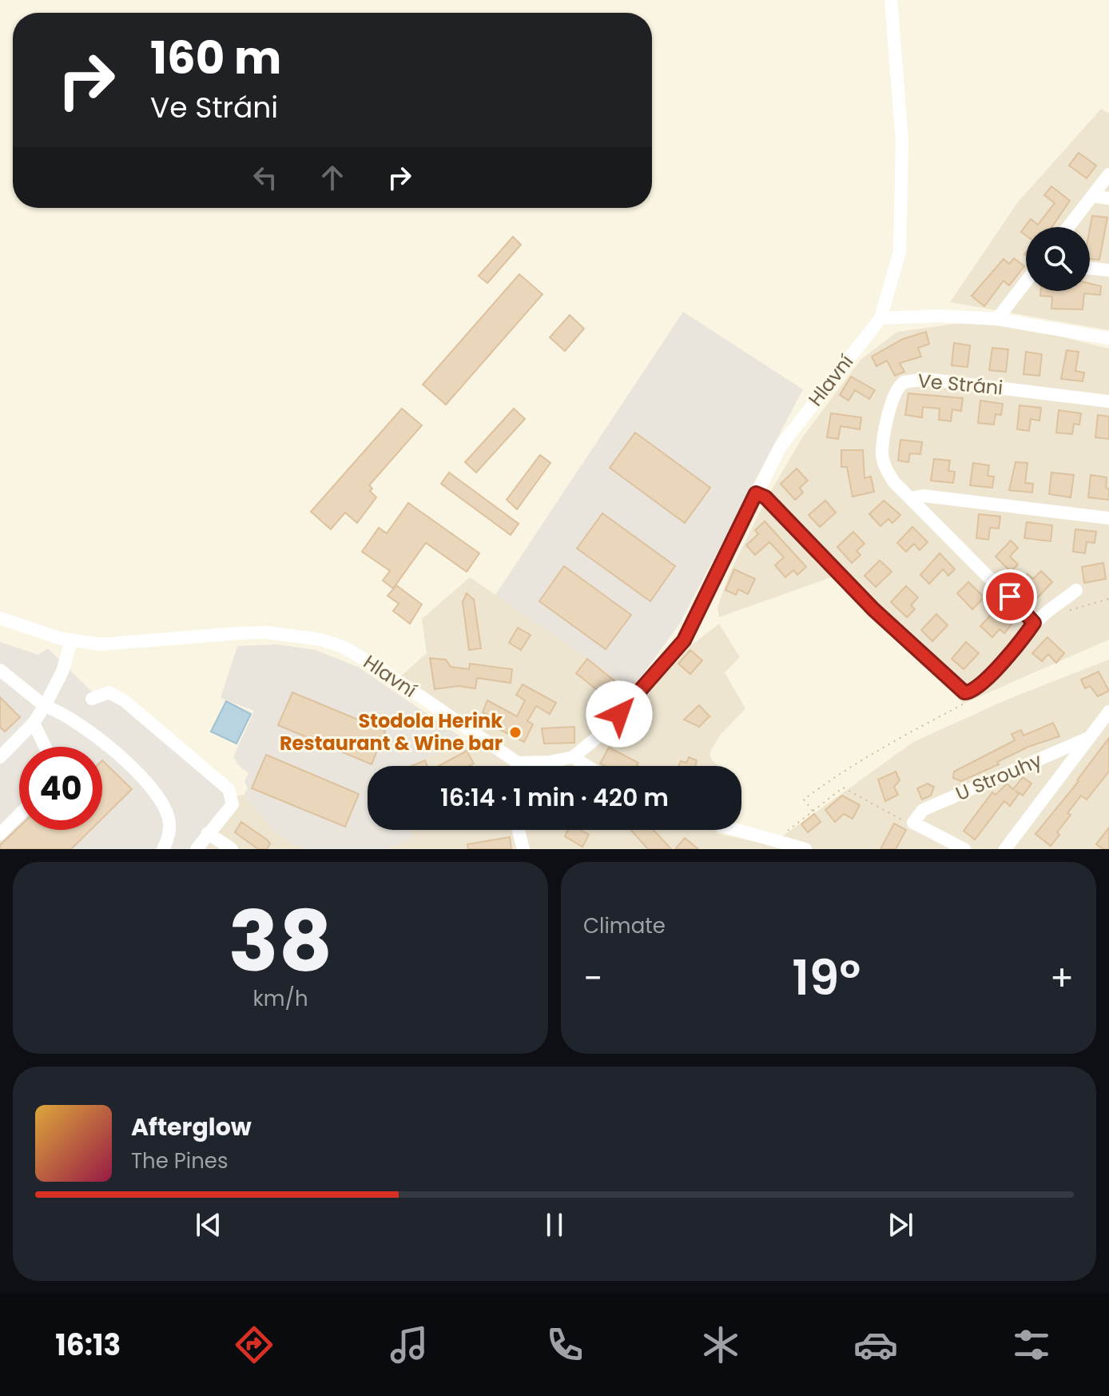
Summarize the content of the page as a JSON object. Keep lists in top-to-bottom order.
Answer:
{
  "streets": {
    "street": ["Hlavní", "Ve Stráni", "U Strouhy"]
  },
  "places": ["Stodola Herink Restaurant & Wine bar"],
  "page": {
    "turn": ["160 m", "Ve Stráni"],
    "limit": "40",
    "trip": "16:14 · 1 min · 420 m",
    "tile": [
      ["38", "km/h"],
      "Climate"
    ],
    "heat": ["−", "19°", "+"],
    "song": ["Afterglow", "The Pines"],
    "tabs": "16:13"
  }
}
